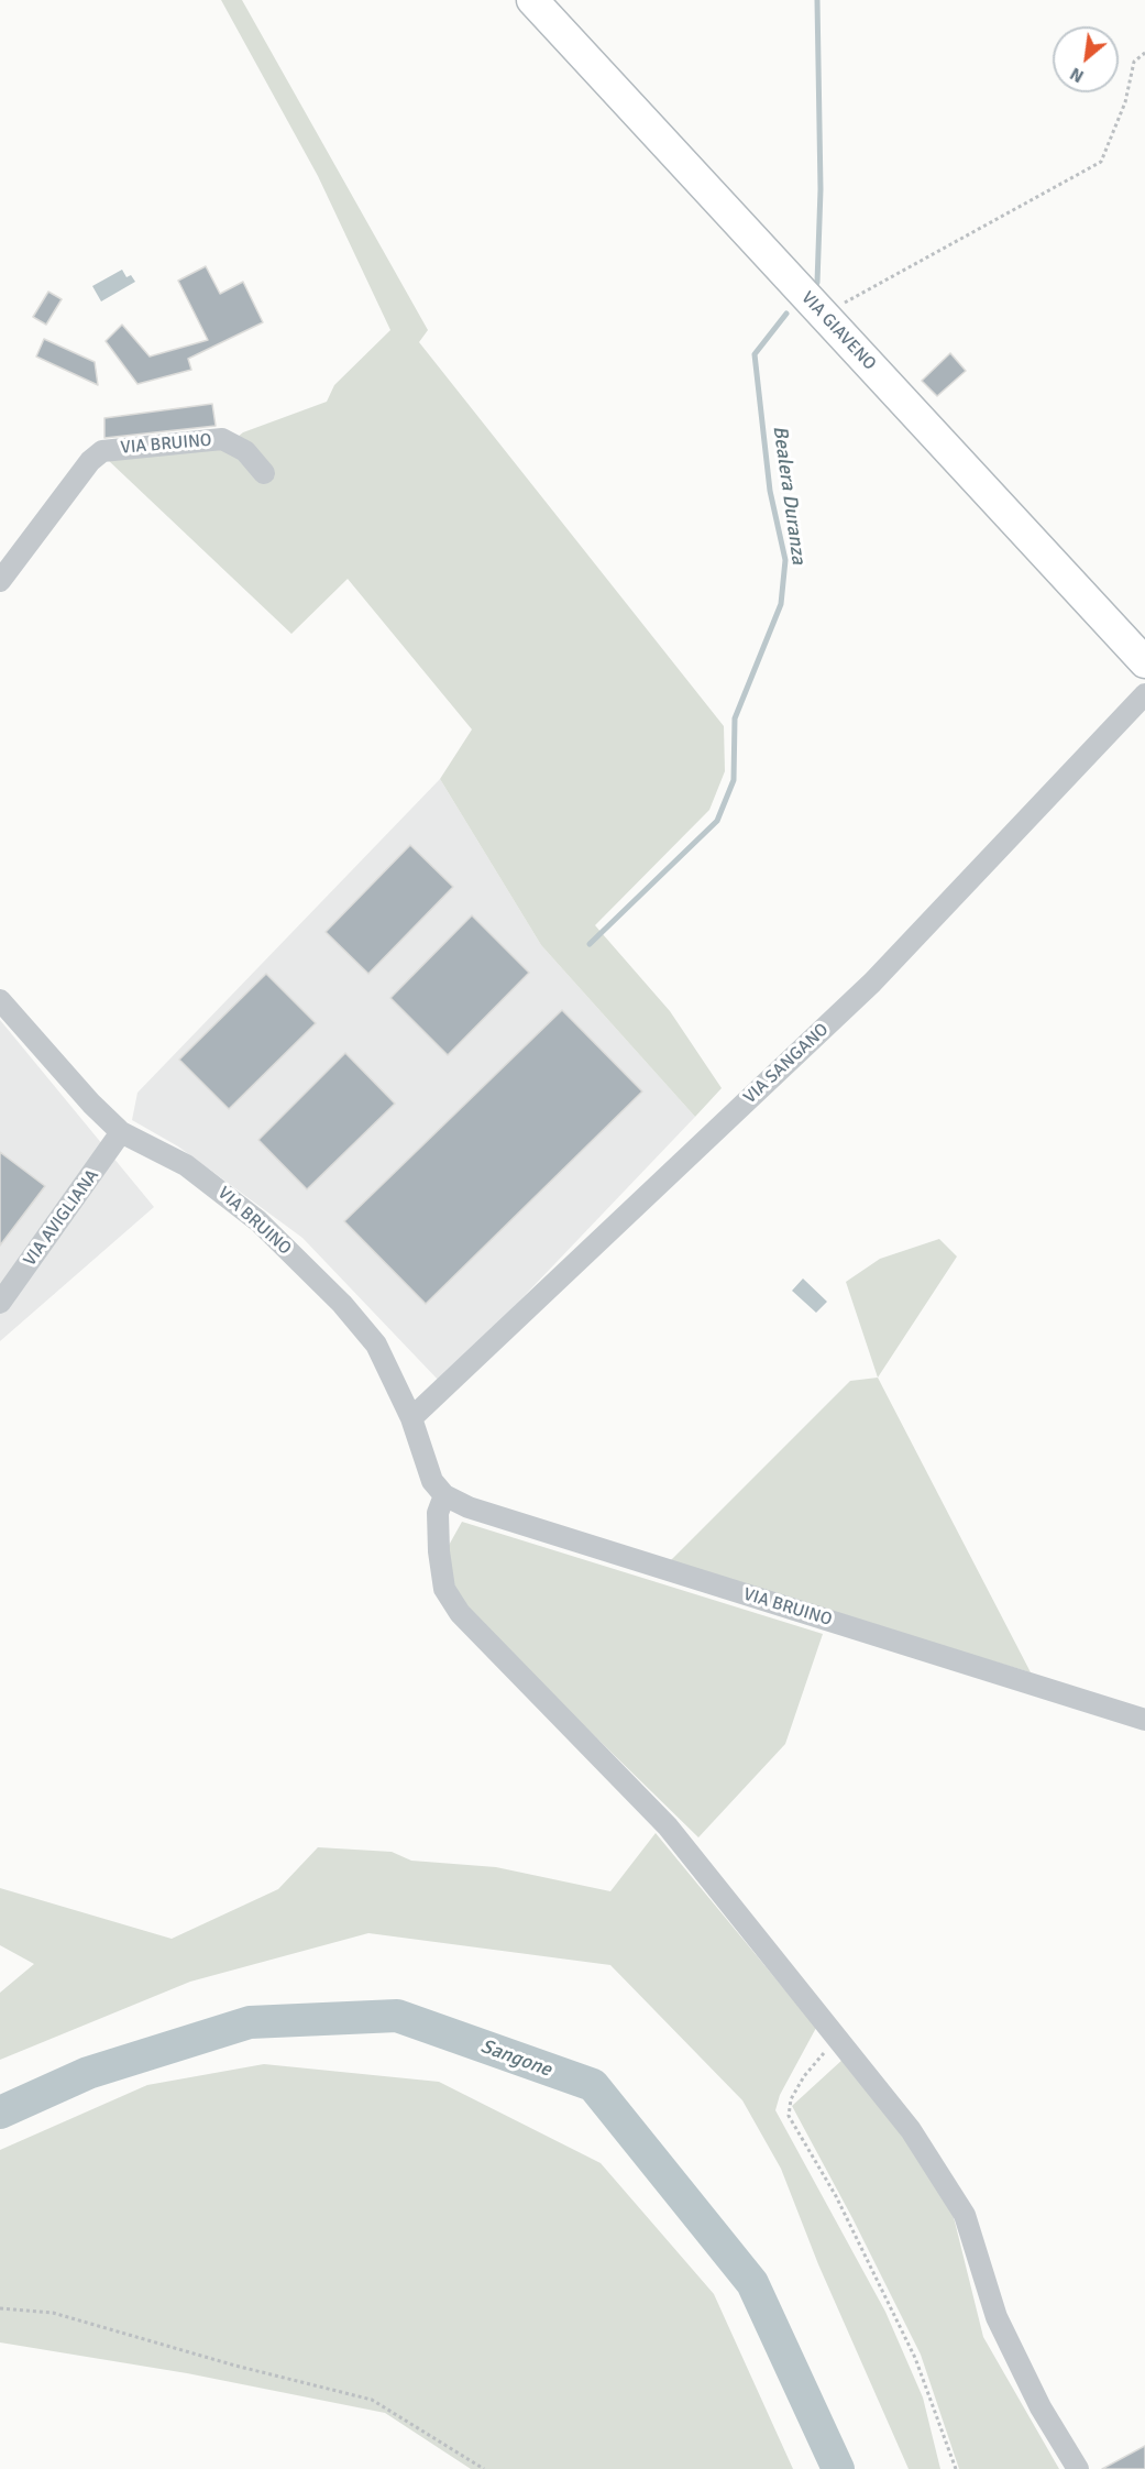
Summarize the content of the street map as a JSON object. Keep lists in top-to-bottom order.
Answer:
{
  "streets": {
    "main road": ["VIA GIAVENO"],
    "street": ["VIA BRUINO", "VIA SANGANO", "VIA AVIGLIANA"]
  },
  "crossings": [
    ["VIA BRUINO", "VIA SANGANO"],
    ["VIA BRUINO", "VIA AVIGLIANA"]
  ],
  "water": ["Bealera Duranza", "Sangone"],
  "north": "bottom left"
}
